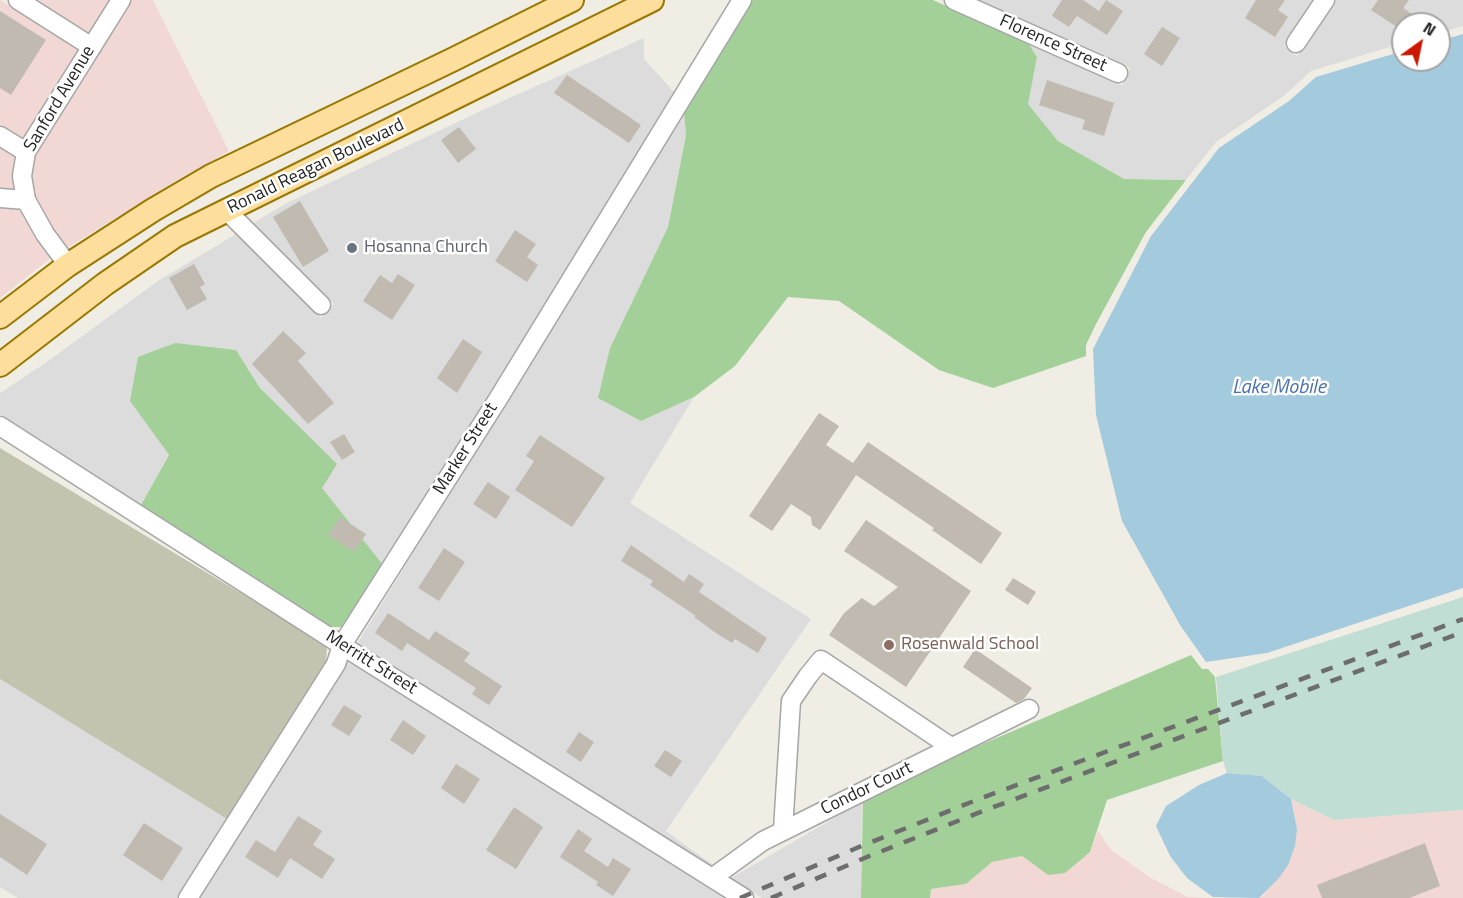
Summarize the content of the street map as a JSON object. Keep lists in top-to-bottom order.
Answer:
{
  "streets": {
    "main road": ["Ronald Reagan Boulevard"],
    "street": [
      "Florence Street",
      "Sanford Avenue",
      "Marker Street",
      "Merritt Street",
      "Condor Court"
    ]
  },
  "crossings": [
    ["Sanford Avenue", "Ronald Reagan Boulevard"],
    ["Marker Street", "Merritt Street"],
    ["Merritt Street", "Condor Court"]
  ],
  "water": ["Lake Mobile"],
  "places": ["Hosanna Church", "Rosenwald School"],
  "north": "top right"
}
